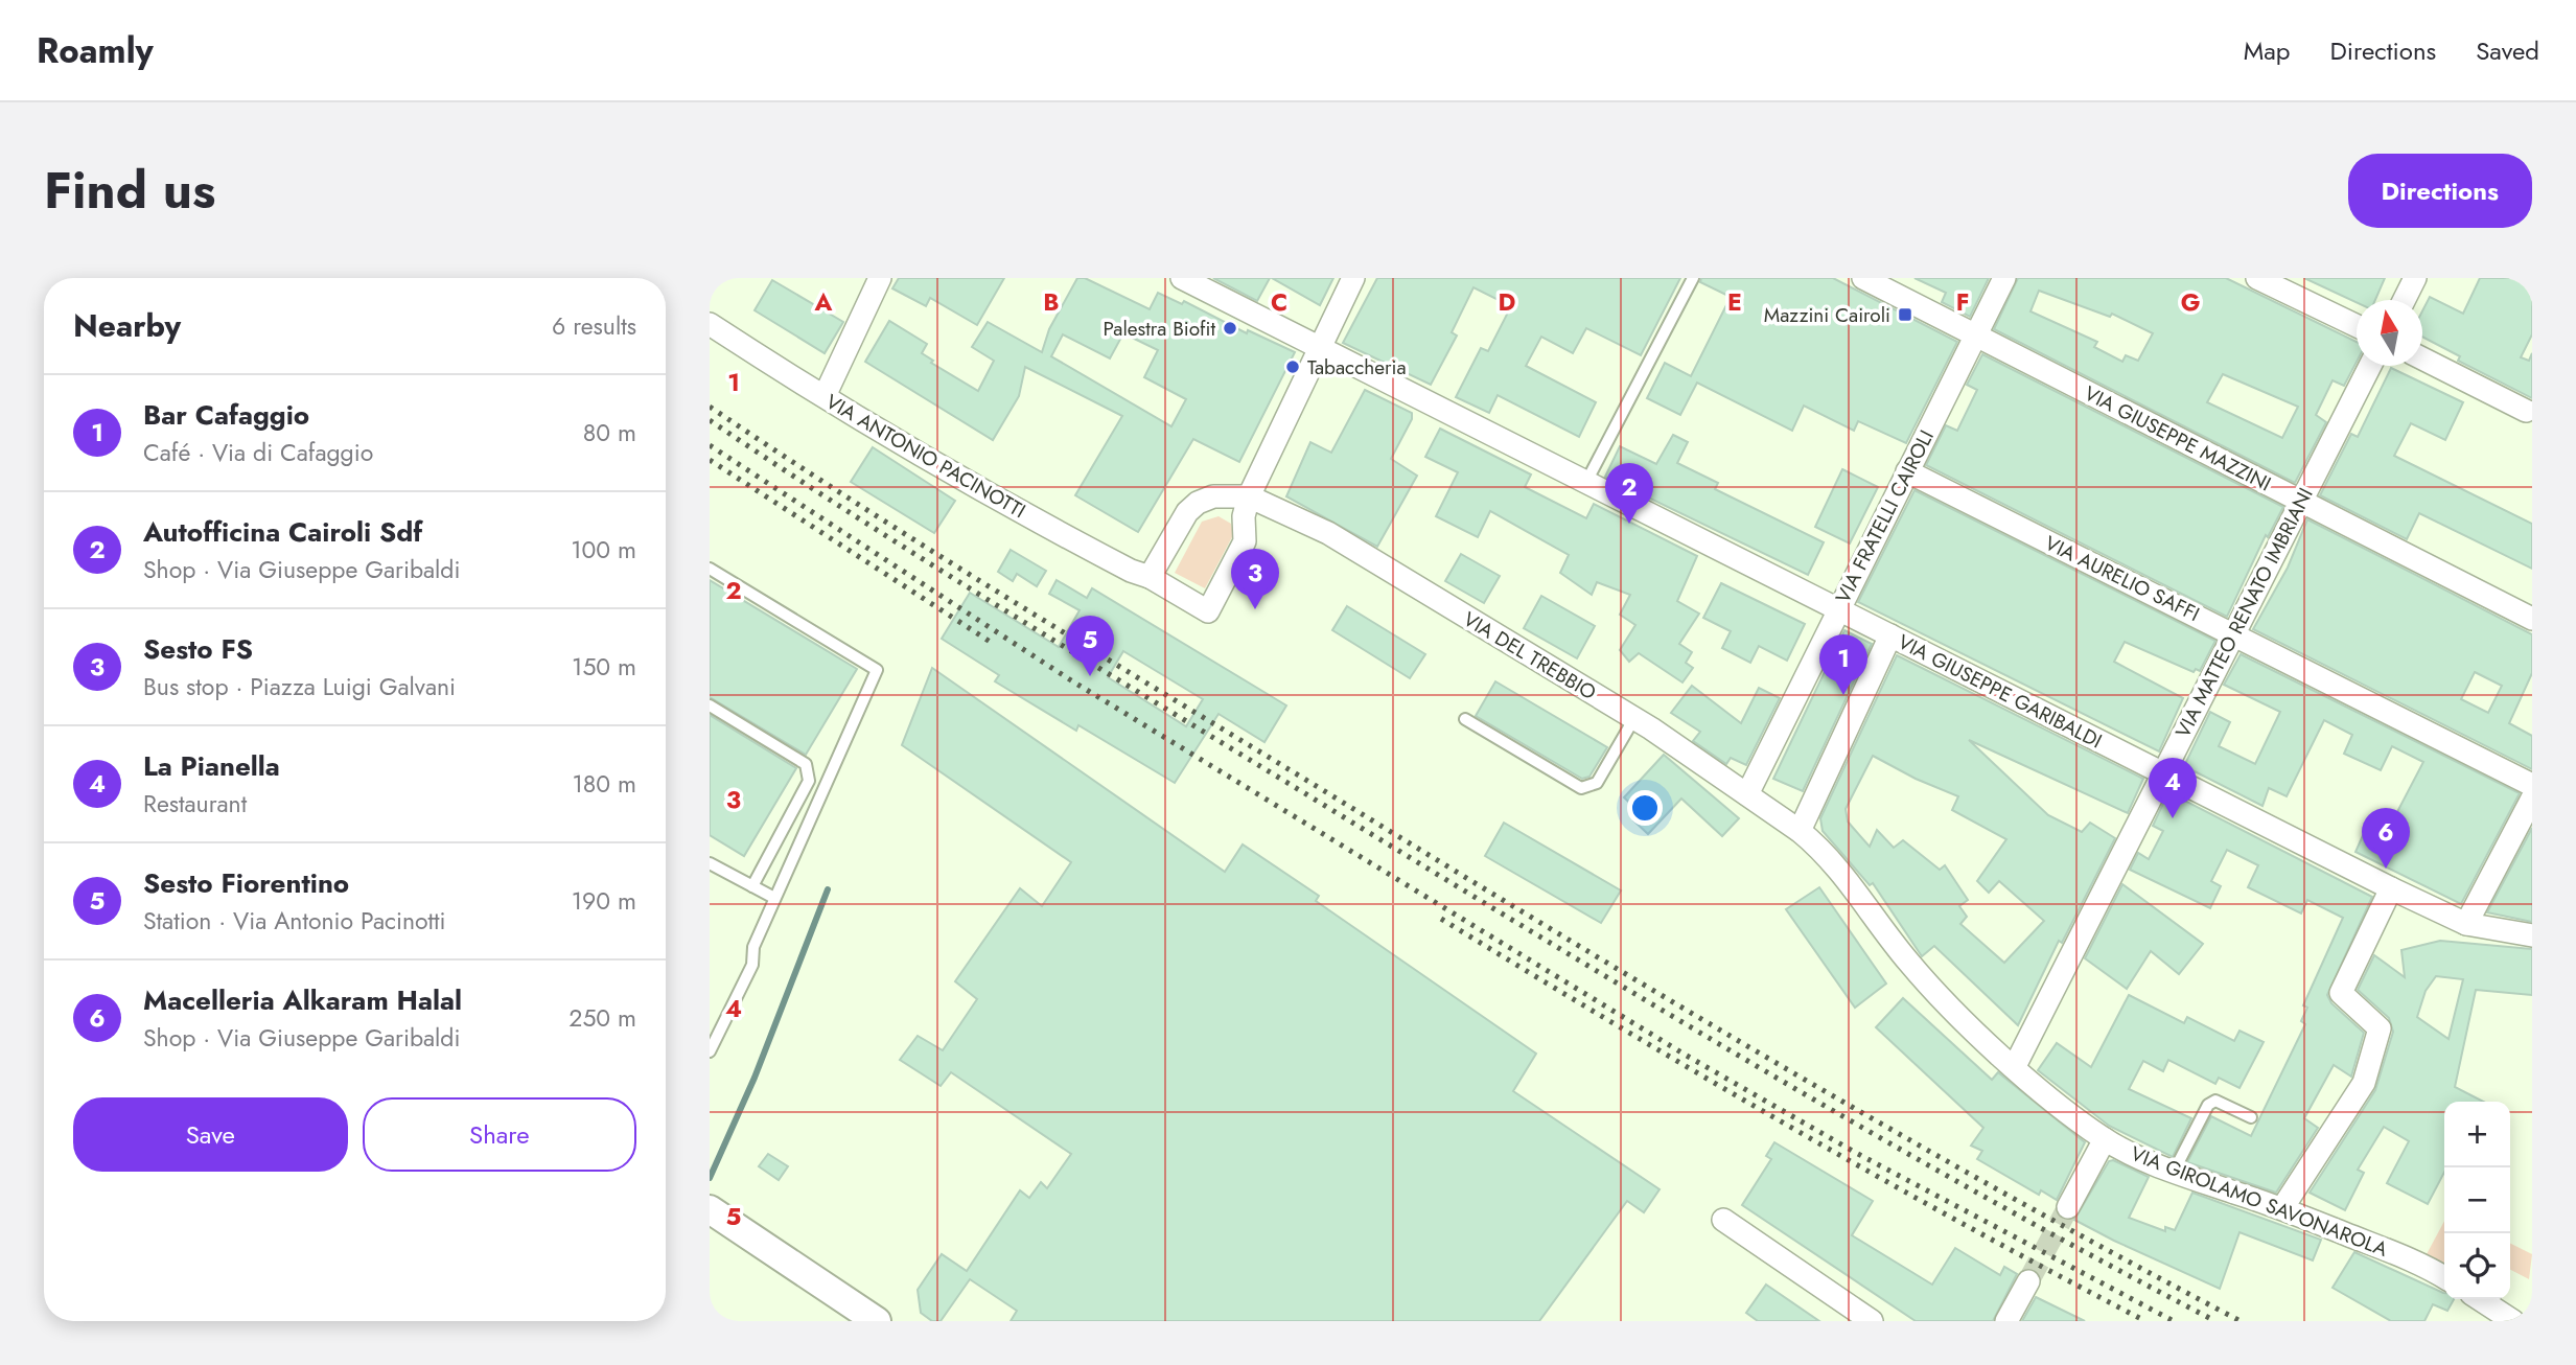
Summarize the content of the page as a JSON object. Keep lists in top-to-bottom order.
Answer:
{
  "streets": {
    "street": [
      "VIA GIUSEPPE MAZZINI",
      "VIA ANTONIO PACINOTTI",
      "VIA FRATELLI CAIROLI",
      "VIA AURELIO SAFFI",
      "VIA MATTEO RENATO IMBRIANI",
      "VIA DEL TREBBIO",
      "VIA GIUSEPPE GARIBALDI",
      "VIA GIROLAMO SAVONAROLA"
    ]
  },
  "crossings": [
    ["VIA GIUSEPPE MAZZINI", "VIA FRATELLI CAIROLI"],
    ["VIA GIUSEPPE MAZZINI", "VIA MATTEO RENATO IMBRIANI"],
    ["VIA ANTONIO PACINOTTI", "VIA DEL TREBBIO"],
    ["VIA FRATELLI CAIROLI", "VIA AURELIO SAFFI"],
    ["VIA FRATELLI CAIROLI", "VIA DEL TREBBIO"],
    ["VIA FRATELLI CAIROLI", "VIA GIUSEPPE GARIBALDI"],
    ["VIA AURELIO SAFFI", "VIA MATTEO RENATO IMBRIANI"],
    ["VIA MATTEO RENATO IMBRIANI", "VIA GIUSEPPE GARIBALDI"],
    ["VIA MATTEO RENATO IMBRIANI", "VIA GIROLAMO SAVONAROLA"],
    ["VIA DEL TREBBIO", "VIA GIROLAMO SAVONAROLA"]
  ],
  "places": {
    "transit": ["Mazzini Cairoli"],
    "other": ["Palestra Biofit", "Tabaccheria"]
  },
  "north": "top",
  "page": {
    "header": "Roamly",
    "nav": ["Map", "Directions", "Saved"],
    "title": "Find us",
    "buttons": [
      "Directions",
      ["Save", "Share"]
    ],
    "heading": ["Nearby", "6 results"],
    "list": [
      {
        "mark": "1",
        "name": "Bar Cafaggio",
        "note": "Café · Via di Cafaggio",
        "value": "80 m"
      },
      {
        "mark": "2",
        "name": "Autofficina Cairoli Sdf",
        "note": "Shop · Via Giuseppe Garibaldi",
        "value": "100 m"
      },
      {
        "mark": "3",
        "name": "Sesto FS",
        "note": "Bus stop · Piazza Luigi Galvani",
        "value": "150 m"
      },
      {
        "mark": "4",
        "name": "La Pianella",
        "note": "Restaurant",
        "value": "180 m"
      },
      {
        "mark": "5",
        "name": "Sesto Fiorentino",
        "note": "Station · Via Antonio Pacinotti",
        "value": "190 m"
      },
      {
        "mark": "6",
        "name": "Macelleria Alkaram Halal",
        "note": "Shop · Via Giuseppe Garibaldi",
        "value": "250 m"
      }
    ],
    "pins": [
      "2",
      "3",
      "5",
      "1",
      "4",
      "6"
    ],
    "map_buttons": ["+", "−"]
  },
  "grid": {
    "columns": [
      "A",
      "B",
      "C",
      "D",
      "E",
      "F",
      "G"
    ],
    "rows": [
      "1",
      "2",
      "3",
      "4",
      "5"
    ]
  }
}
